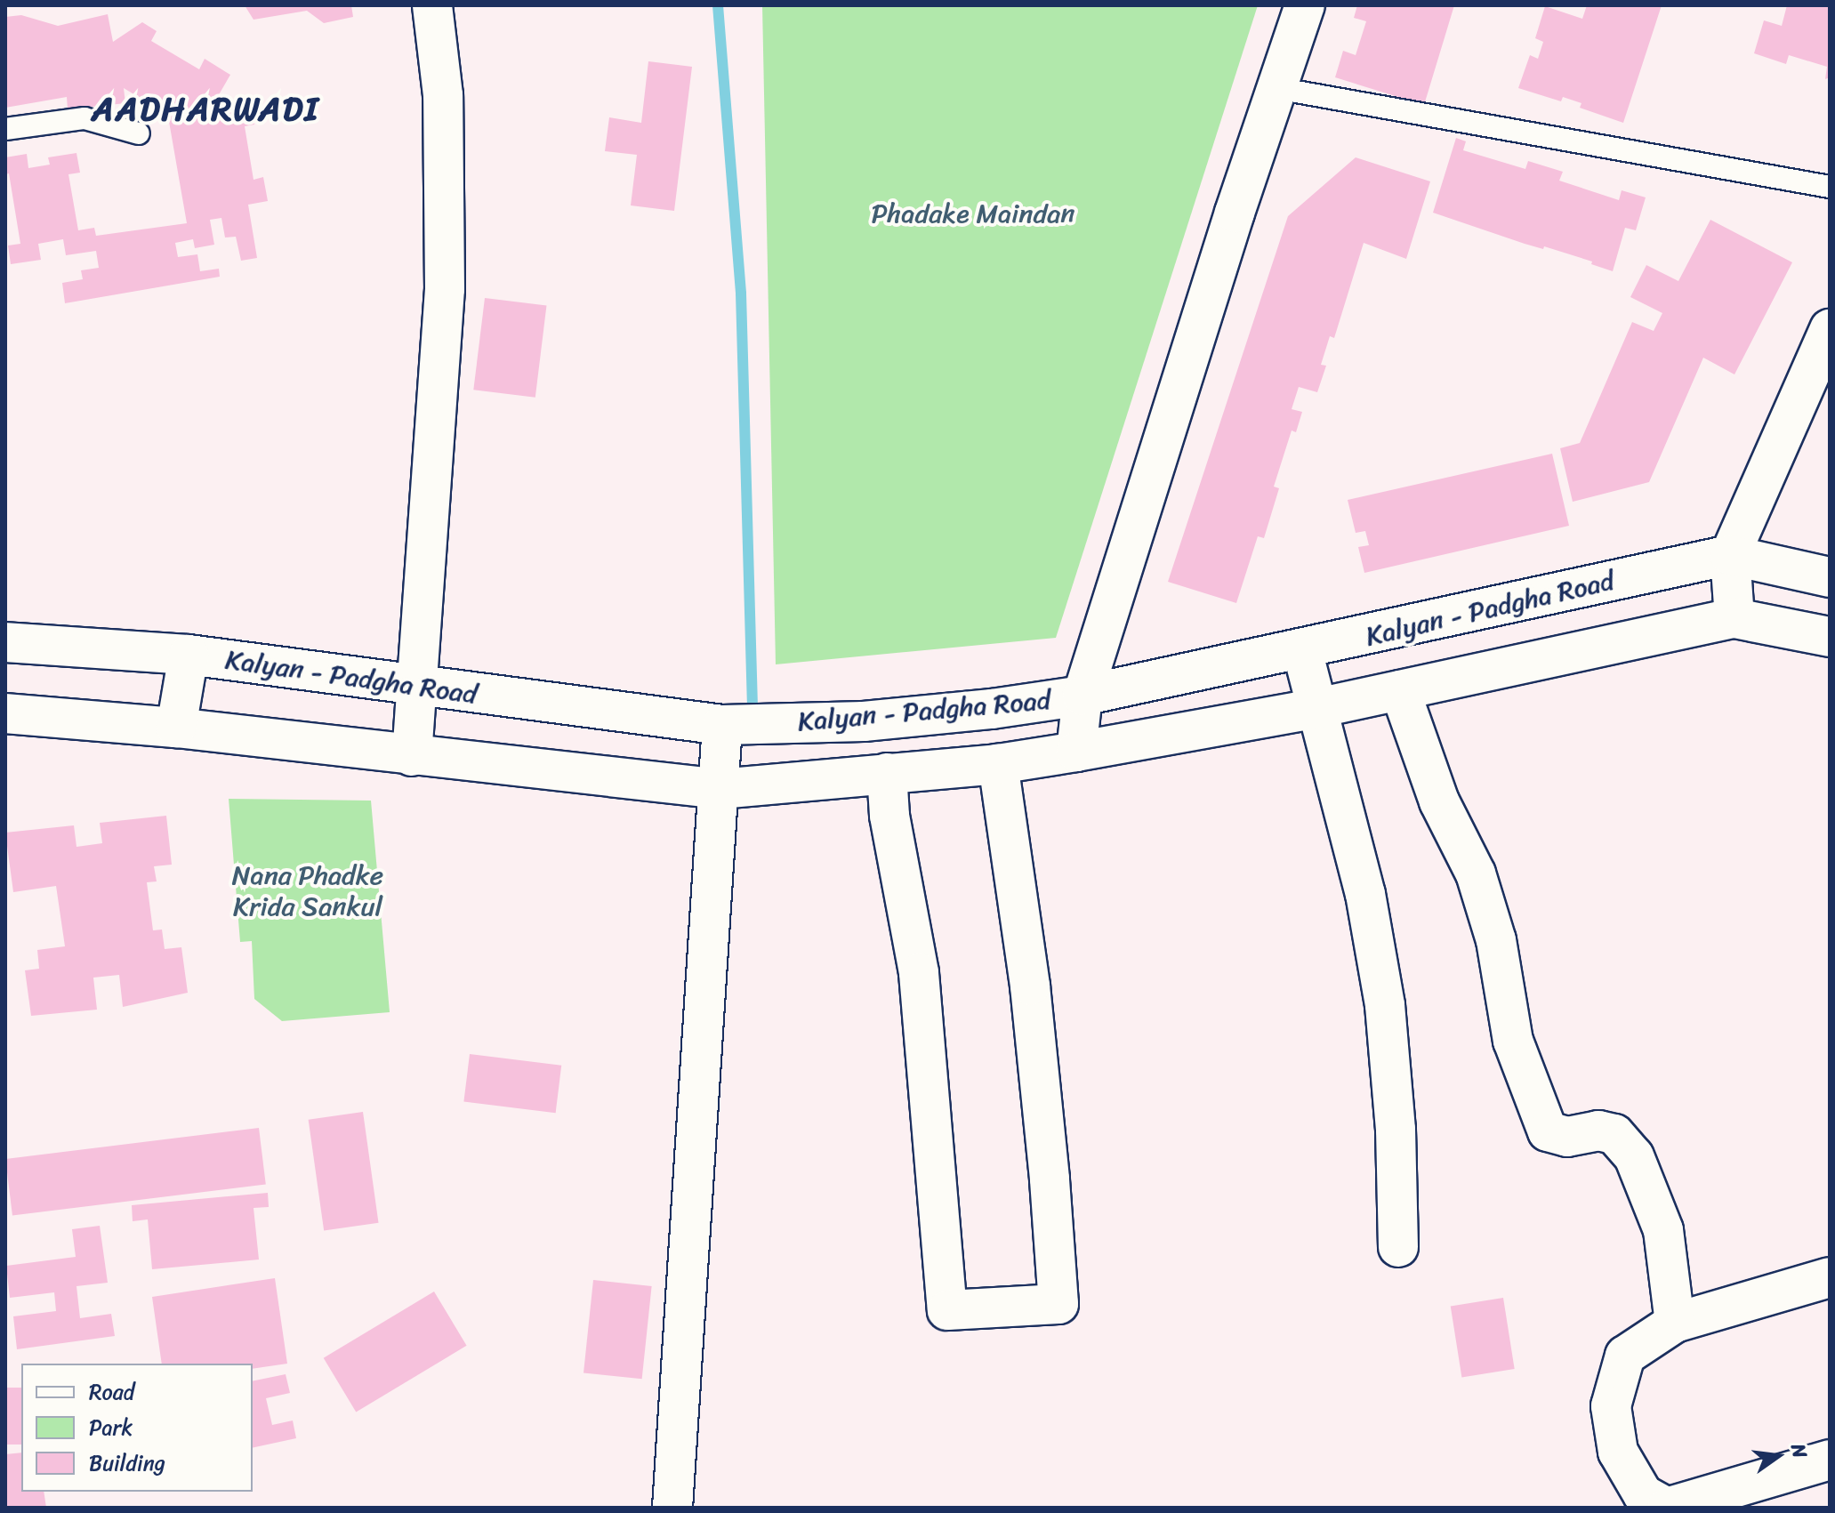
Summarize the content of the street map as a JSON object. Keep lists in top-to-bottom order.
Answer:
{
  "streets": {
    "street": ["Kalyan - Padgha Road"]
  },
  "districts": ["AADHARWADI"],
  "parks": ["Phadake Maindan", "Nana Phadke Krida Sankul"],
  "legend": ["Road", "Park", "Building"],
  "north": "right"
}
